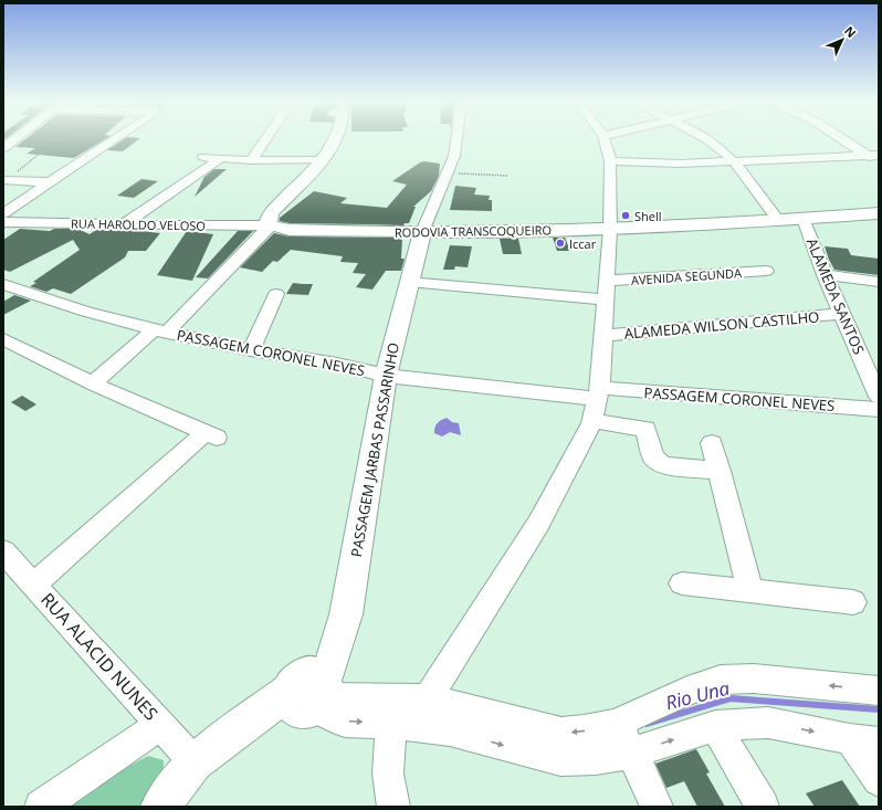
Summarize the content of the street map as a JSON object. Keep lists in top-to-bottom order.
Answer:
{
  "streets": {
    "main road": ["RODOVIA TRANSCOQUEIRO", "PASSAGEM JARBAS PASSARINHO"],
    "street": [
      "RUA HAROLDO VELOSO",
      "AVENIDA SEGUNDA",
      "ALAMEDA SANTOS",
      "ALAMEDA WILSON CASTILHO",
      "PASSAGEM CORONEL NEVES",
      "RUA ALACID NUNES"
    ]
  },
  "crossings": [
    ["RUA HAROLDO VELOSO", "RODOVIA TRANSCOQUEIRO"],
    ["RODOVIA TRANSCOQUEIRO", "ALAMEDA SANTOS"],
    ["RODOVIA TRANSCOQUEIRO", "PASSAGEM JARBAS PASSARINHO"],
    ["ALAMEDA SANTOS", "ALAMEDA WILSON CASTILHO"],
    ["PASSAGEM CORONEL NEVES", "PASSAGEM JARBAS PASSARINHO"]
  ],
  "water": ["Rio Una"],
  "places": ["Shell", "Iccar"],
  "north": "top right"
}
